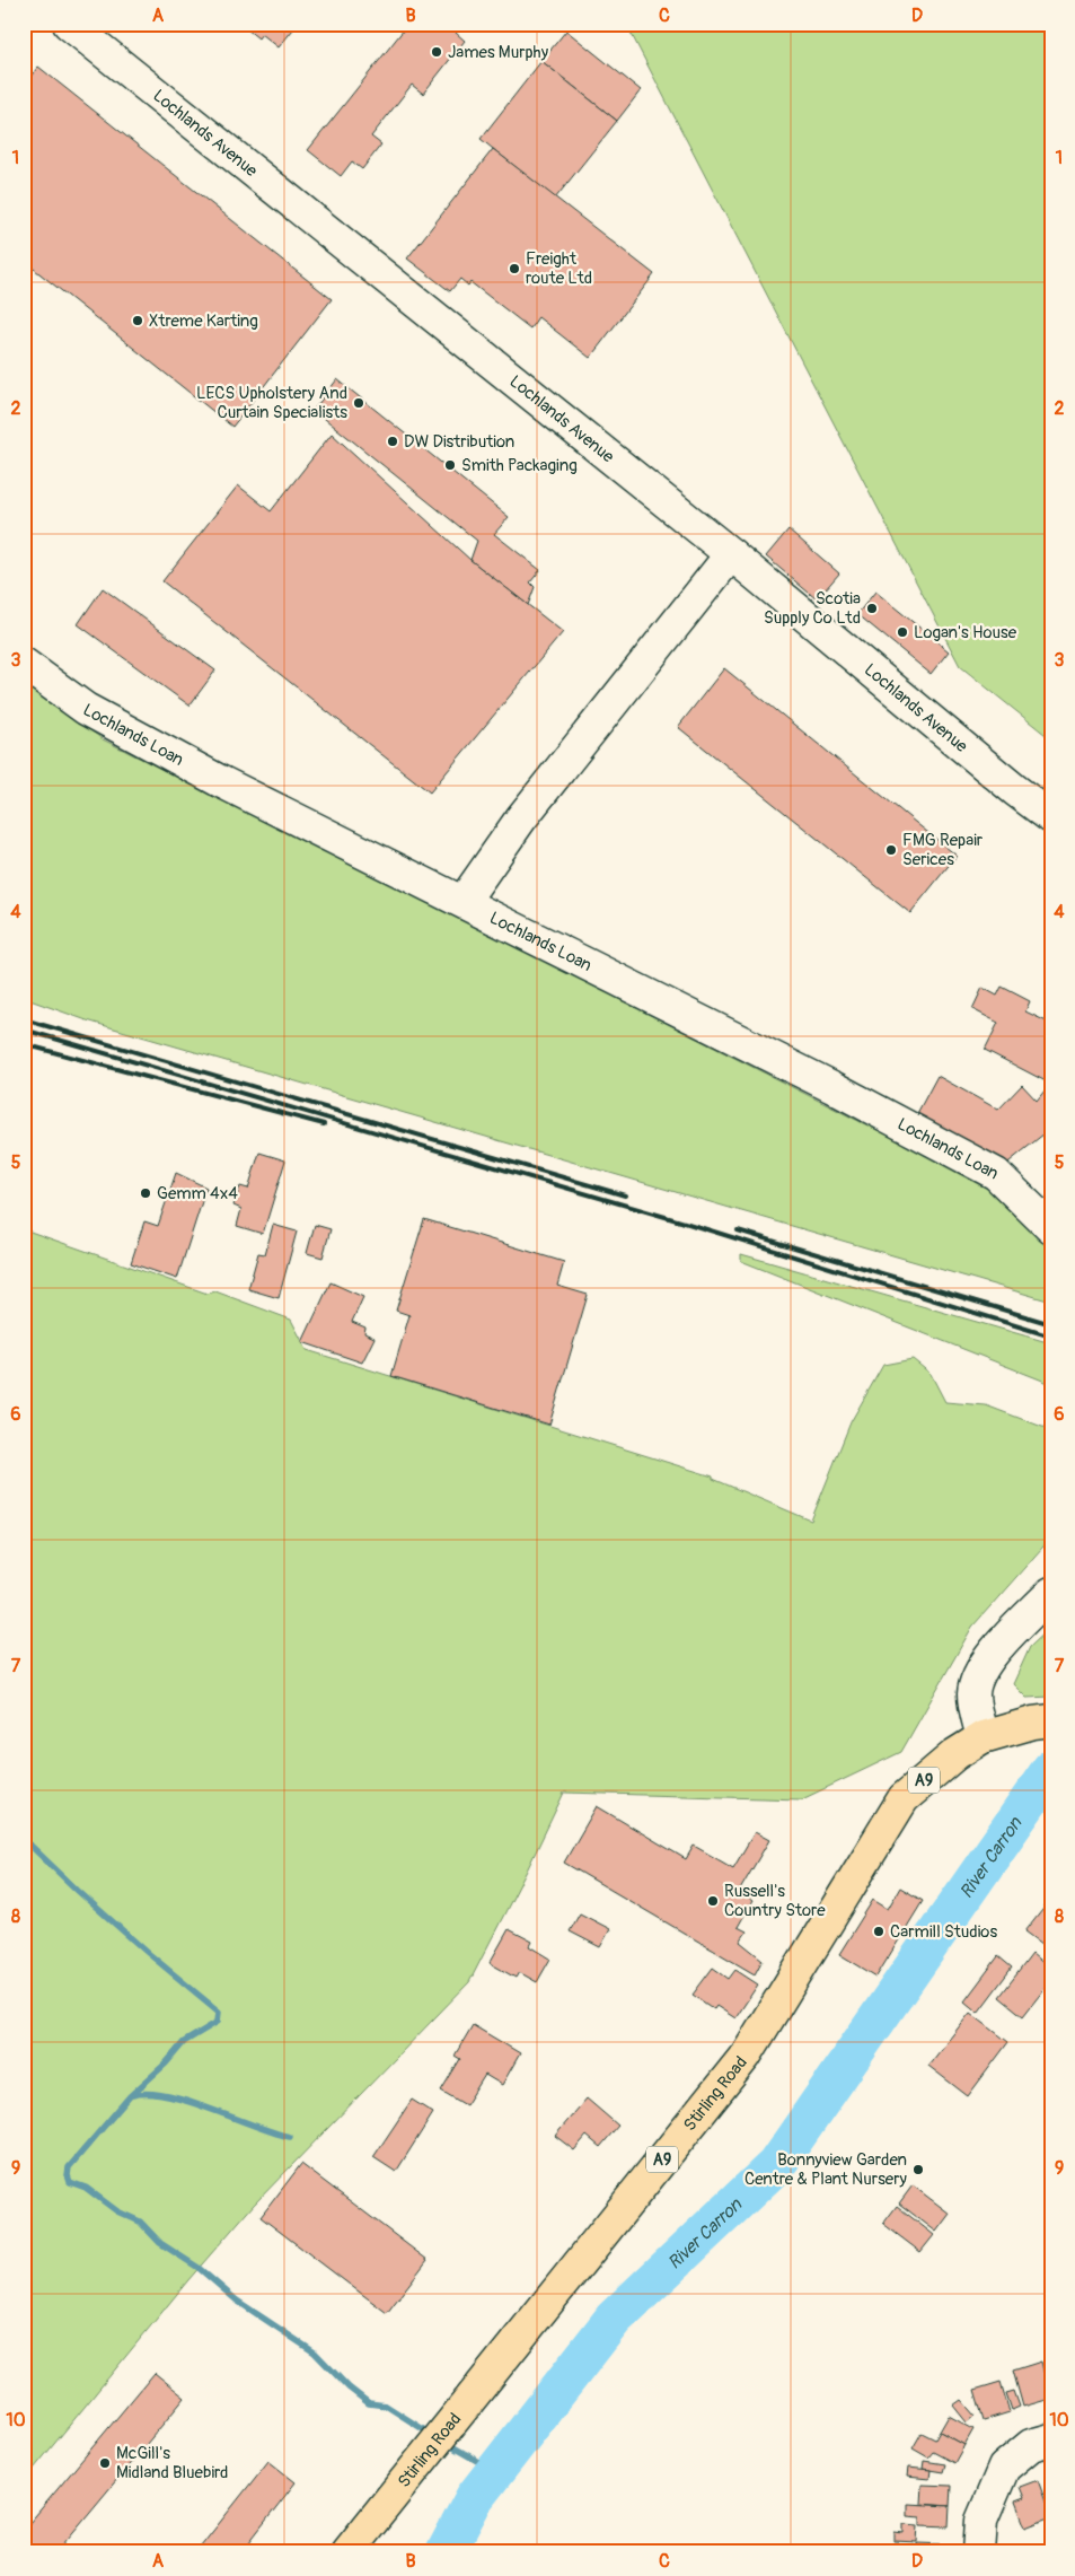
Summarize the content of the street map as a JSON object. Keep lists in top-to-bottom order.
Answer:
{
  "streets": {
    "main road": ["A9", "Stirling Road"],
    "street": ["Lochlands Avenue", "Lochlands Loan"]
  },
  "water": ["River Carron"],
  "places": [
    "James Murphy",
    "Freight route Ltd",
    "Xtreme Karting",
    "LECS Upholstery And Curtain Specialists",
    "DW Distribution",
    "Smith Packaging",
    "Scotia Supply Co Ltd",
    "Logan's House",
    "FMG Repair Serices",
    "Gemm 4x4",
    "Russell's Country Store",
    "Carmill Studios",
    "Bonnyview Garden Centre & Plant Nursery",
    "McGill's Midland Bluebird"
  ],
  "grid": {
    "columns": [
      "A",
      "B",
      "C",
      "D"
    ],
    "rows": [
      "1",
      "2",
      "3",
      "4",
      "5",
      "6",
      "7",
      "8",
      "9",
      "10"
    ]
  }
}
